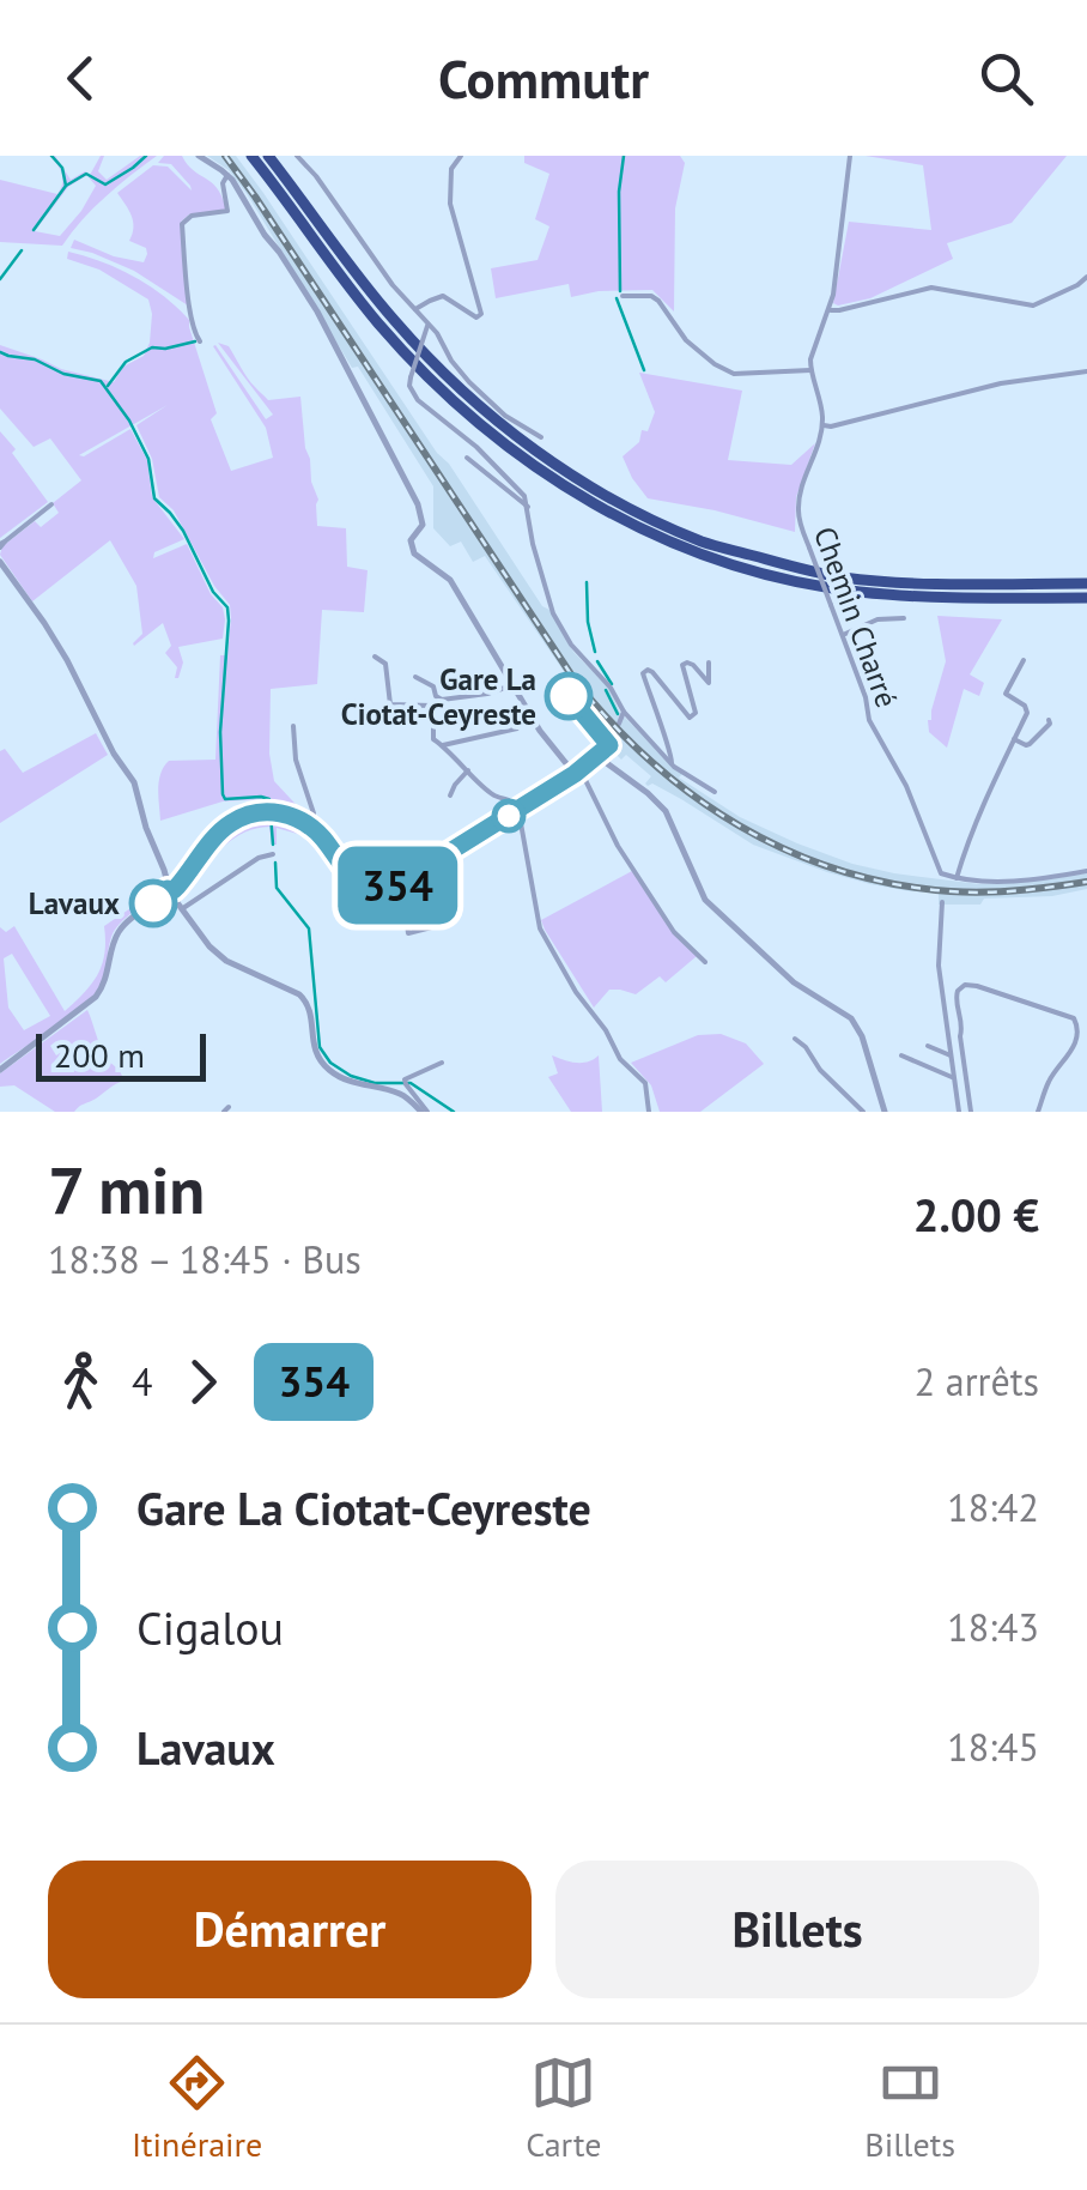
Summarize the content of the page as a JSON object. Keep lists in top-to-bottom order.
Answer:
{
  "streets": {
    "street": ["Chemin Charré"]
  },
  "places": ["Gare La Ciotat-Ceyreste", "Lavaux"],
  "lines": ["bus line 354"],
  "scale_bar": "200 m",
  "page": {
    "header": "Commutr",
    "on_map": "354",
    "scale": "200 m",
    "heading": ["7 min", "18:38 – 18:45 · Bus", "2.00 €"],
    "legs": ["4", "354", "2 arrêts"],
    "list": [
      {
        "name": "Gare La Ciotat-Ceyreste",
        "value": "18:42"
      },
      {
        "name": "Cigalou",
        "value": "18:43"
      },
      {
        "name": "Lavaux",
        "value": "18:45"
      }
    ],
    "buttons": ["Démarrer", "Billets"],
    "tabs": ["Itinéraire", "Carte", "Billets"]
  }
}
